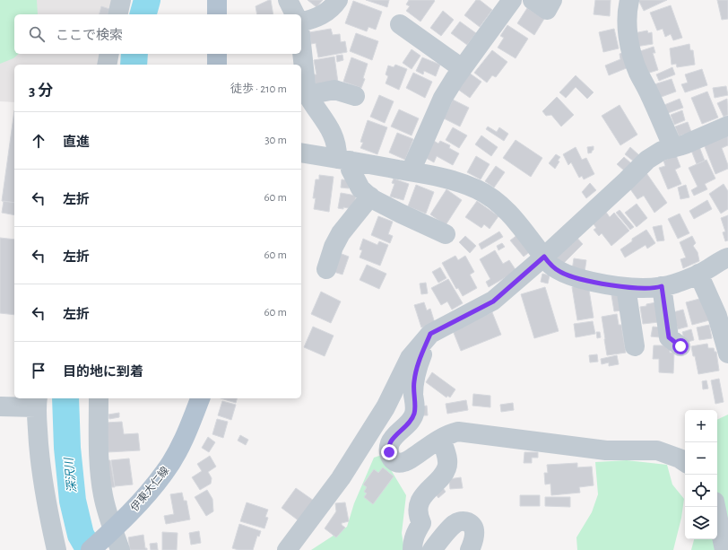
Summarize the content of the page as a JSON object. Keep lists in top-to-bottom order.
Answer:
{
  "streets": {
    "main road": ["伊東大仁線"]
  },
  "water": ["深沢川"],
  "page": {
    "search": "ここで検索",
    "heading": ["3 分", "徒歩 · 210 m"],
    "list": [
      ["直進", "30 m"],
      ["左折", "60 m"],
      ["左折", "60 m"],
      ["左折", "60 m"],
      "目的地に到着"
    ],
    "map_buttons": ["+", "−"]
  }
}
